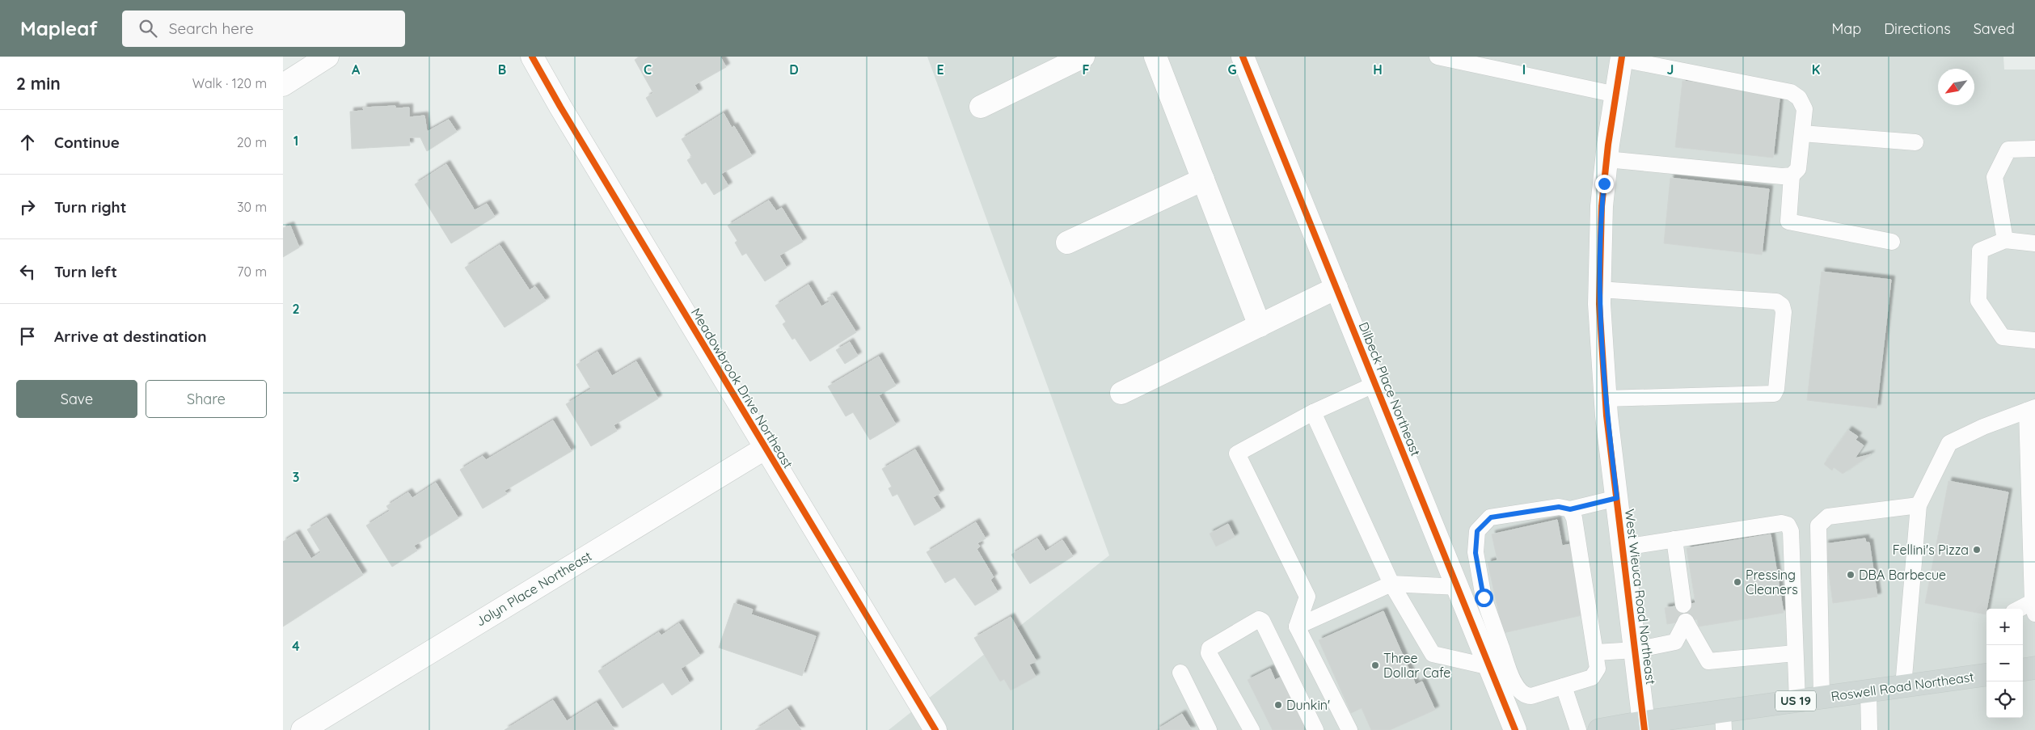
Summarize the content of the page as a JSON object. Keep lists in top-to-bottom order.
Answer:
{
  "streets": {
    "main road": ["Roswell Road Northeast", "US 19"],
    "street": [
      "Meadowbrook Drive Northeast",
      "Dilbeck Place Northeast",
      "Jolyn Place Northeast",
      "West Wieuca Road Northeast"
    ]
  },
  "crossings": [
    ["Meadowbrook Drive Northeast", "Jolyn Place Northeast"],
    ["West Wieuca Road Northeast", "Roswell Road Northeast"]
  ],
  "places": [
    "Fellini's Pizza",
    "DBA Barbecue",
    "Pressing Cleaners",
    "Three Dollar Cafe",
    "Dunkin'"
  ],
  "north": "bottom left",
  "page": {
    "header": "Mapleaf",
    "search": "Search here",
    "nav": ["Map", "Directions", "Saved"],
    "heading": ["2 min", "Walk · 120 m"],
    "list": [
      ["Continue", "20 m"],
      ["Turn right", "30 m"],
      ["Turn left", "70 m"],
      "Arrive at destination"
    ],
    "buttons": ["Save", "Share"],
    "map_buttons": ["+", "−"]
  },
  "grid": {
    "columns": [
      "A",
      "B",
      "C",
      "D",
      "E",
      "F",
      "G",
      "H",
      "I",
      "J",
      "K"
    ],
    "rows": [
      "1",
      "2",
      "3",
      "4"
    ]
  }
}
